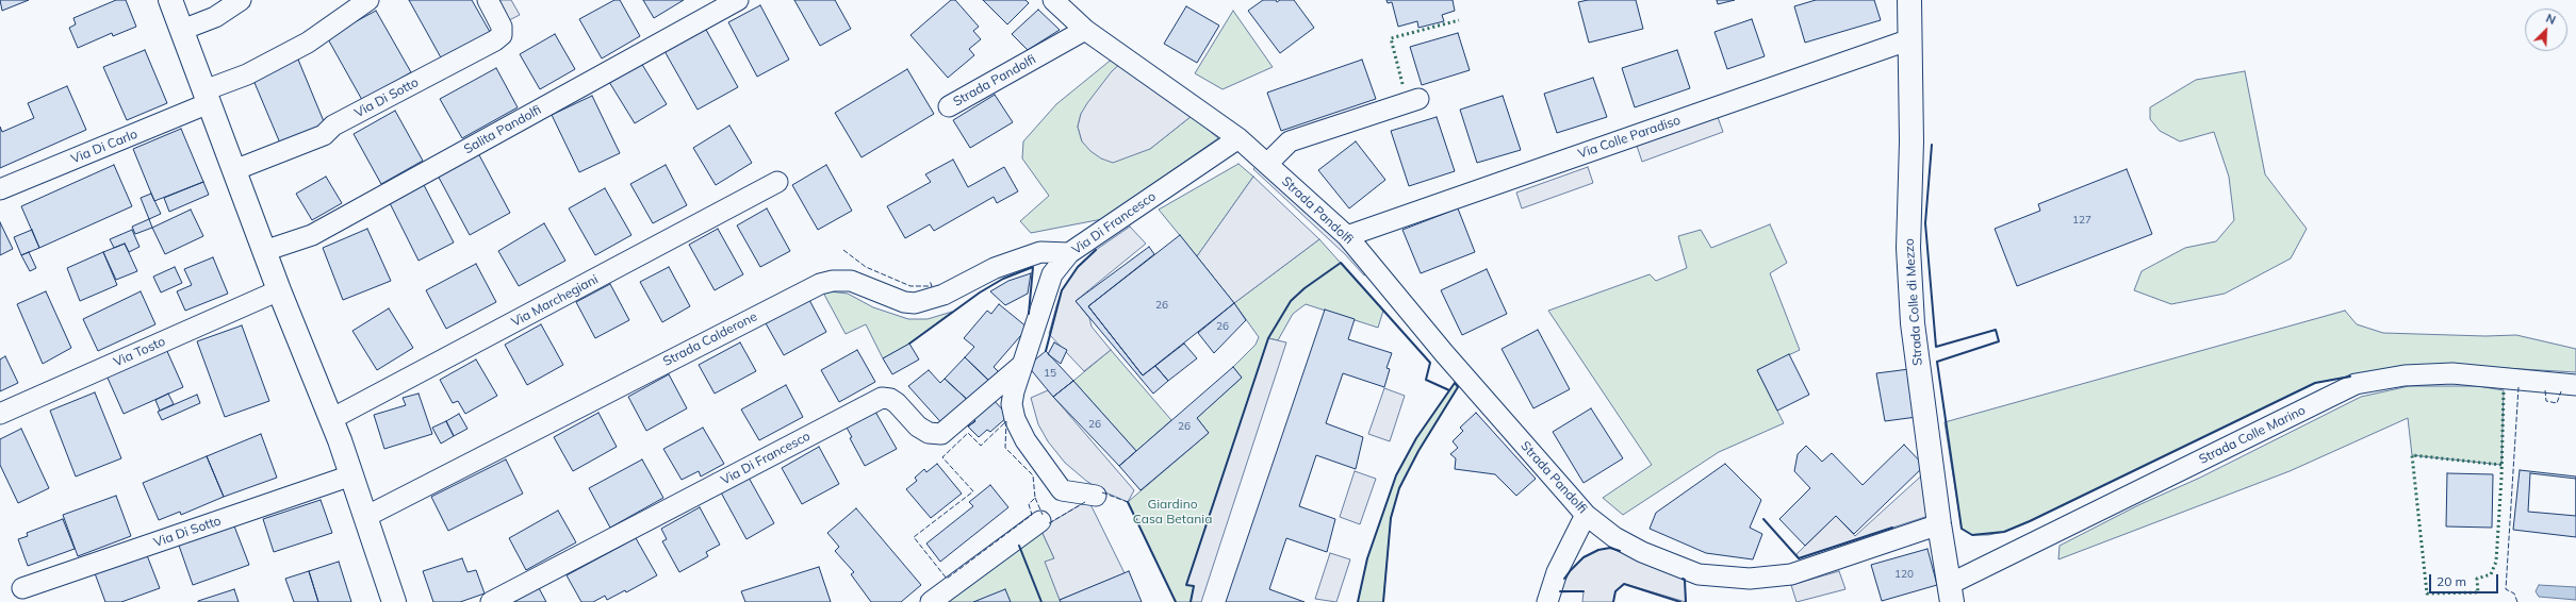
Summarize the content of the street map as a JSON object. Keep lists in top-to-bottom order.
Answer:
{
  "streets": {
    "street": [
      "Strada Pandolfi",
      "Via Di Sotto",
      "Salita Pandolfi",
      "Via Colle Paradiso",
      "Via Di Carlo",
      "Via Di Francesco",
      "Via Marchegiani",
      "Strada Colle di Mezzo",
      "Strada Calderone",
      "Via Tosto",
      "Strada Colle Marino"
    ]
  },
  "crossings": [
    ["Strada Pandolfi", "Via Colle Paradiso"],
    ["Strada Pandolfi", "Via Di Francesco"],
    ["Strada Pandolfi", "Strada Colle di Mezzo"],
    ["Via Colle Paradiso", "Strada Colle di Mezzo"],
    ["Via Di Francesco", "Strada Calderone"],
    ["Strada Colle di Mezzo", "Strada Colle Marino"]
  ],
  "parks": ["Giardino Casa Betania"],
  "house_numbers": [
    "127",
    "26",
    "26",
    "15",
    "26",
    "26",
    "120"
  ],
  "scale_bar": "20 m",
  "north": "top right"
}
